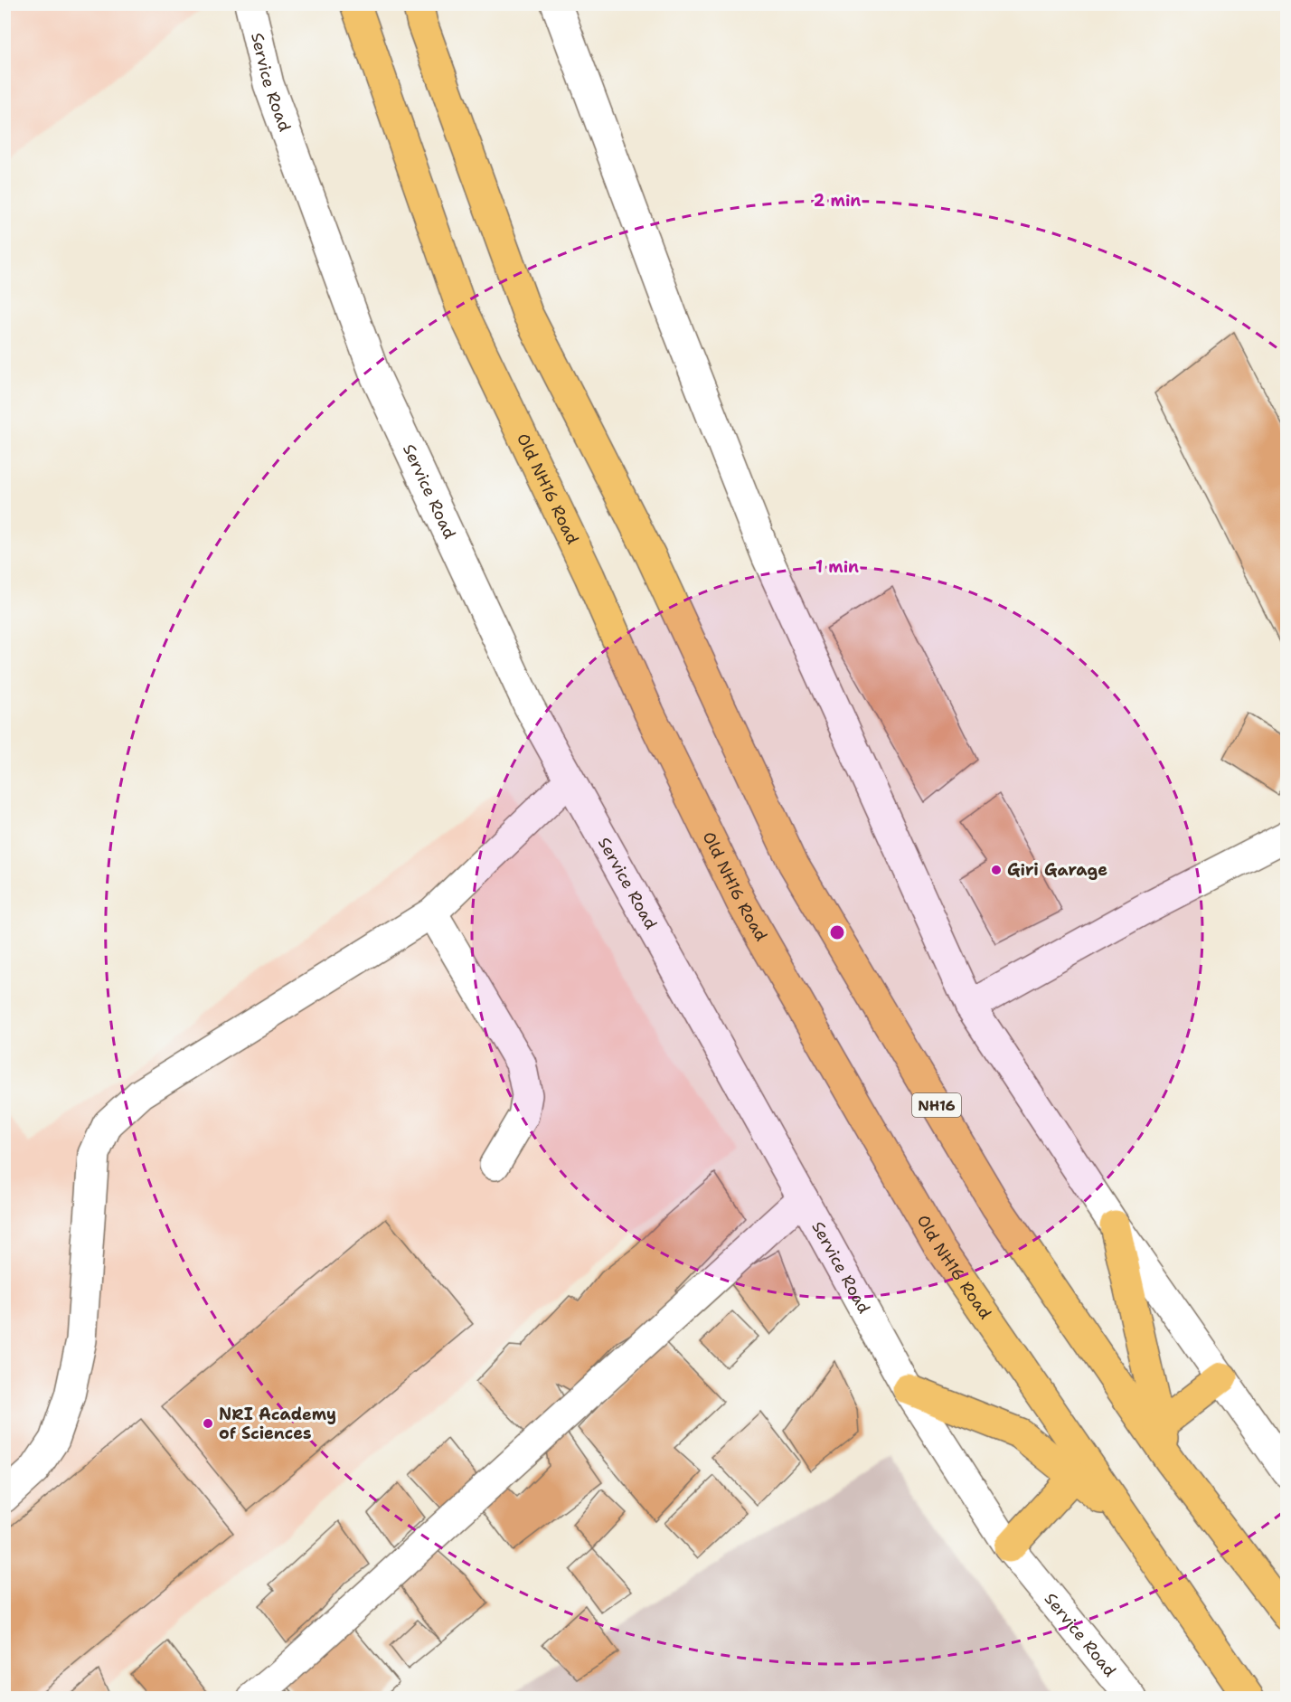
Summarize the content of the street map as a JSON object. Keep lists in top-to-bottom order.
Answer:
{
  "streets": {
    "main road": ["Old NH16 Road", "NH16"],
    "street": ["Service Road"]
  },
  "places": ["Giri Garage", "NRI Academy of Sciences"],
  "rings": ["2 min", "1 min"]
}
